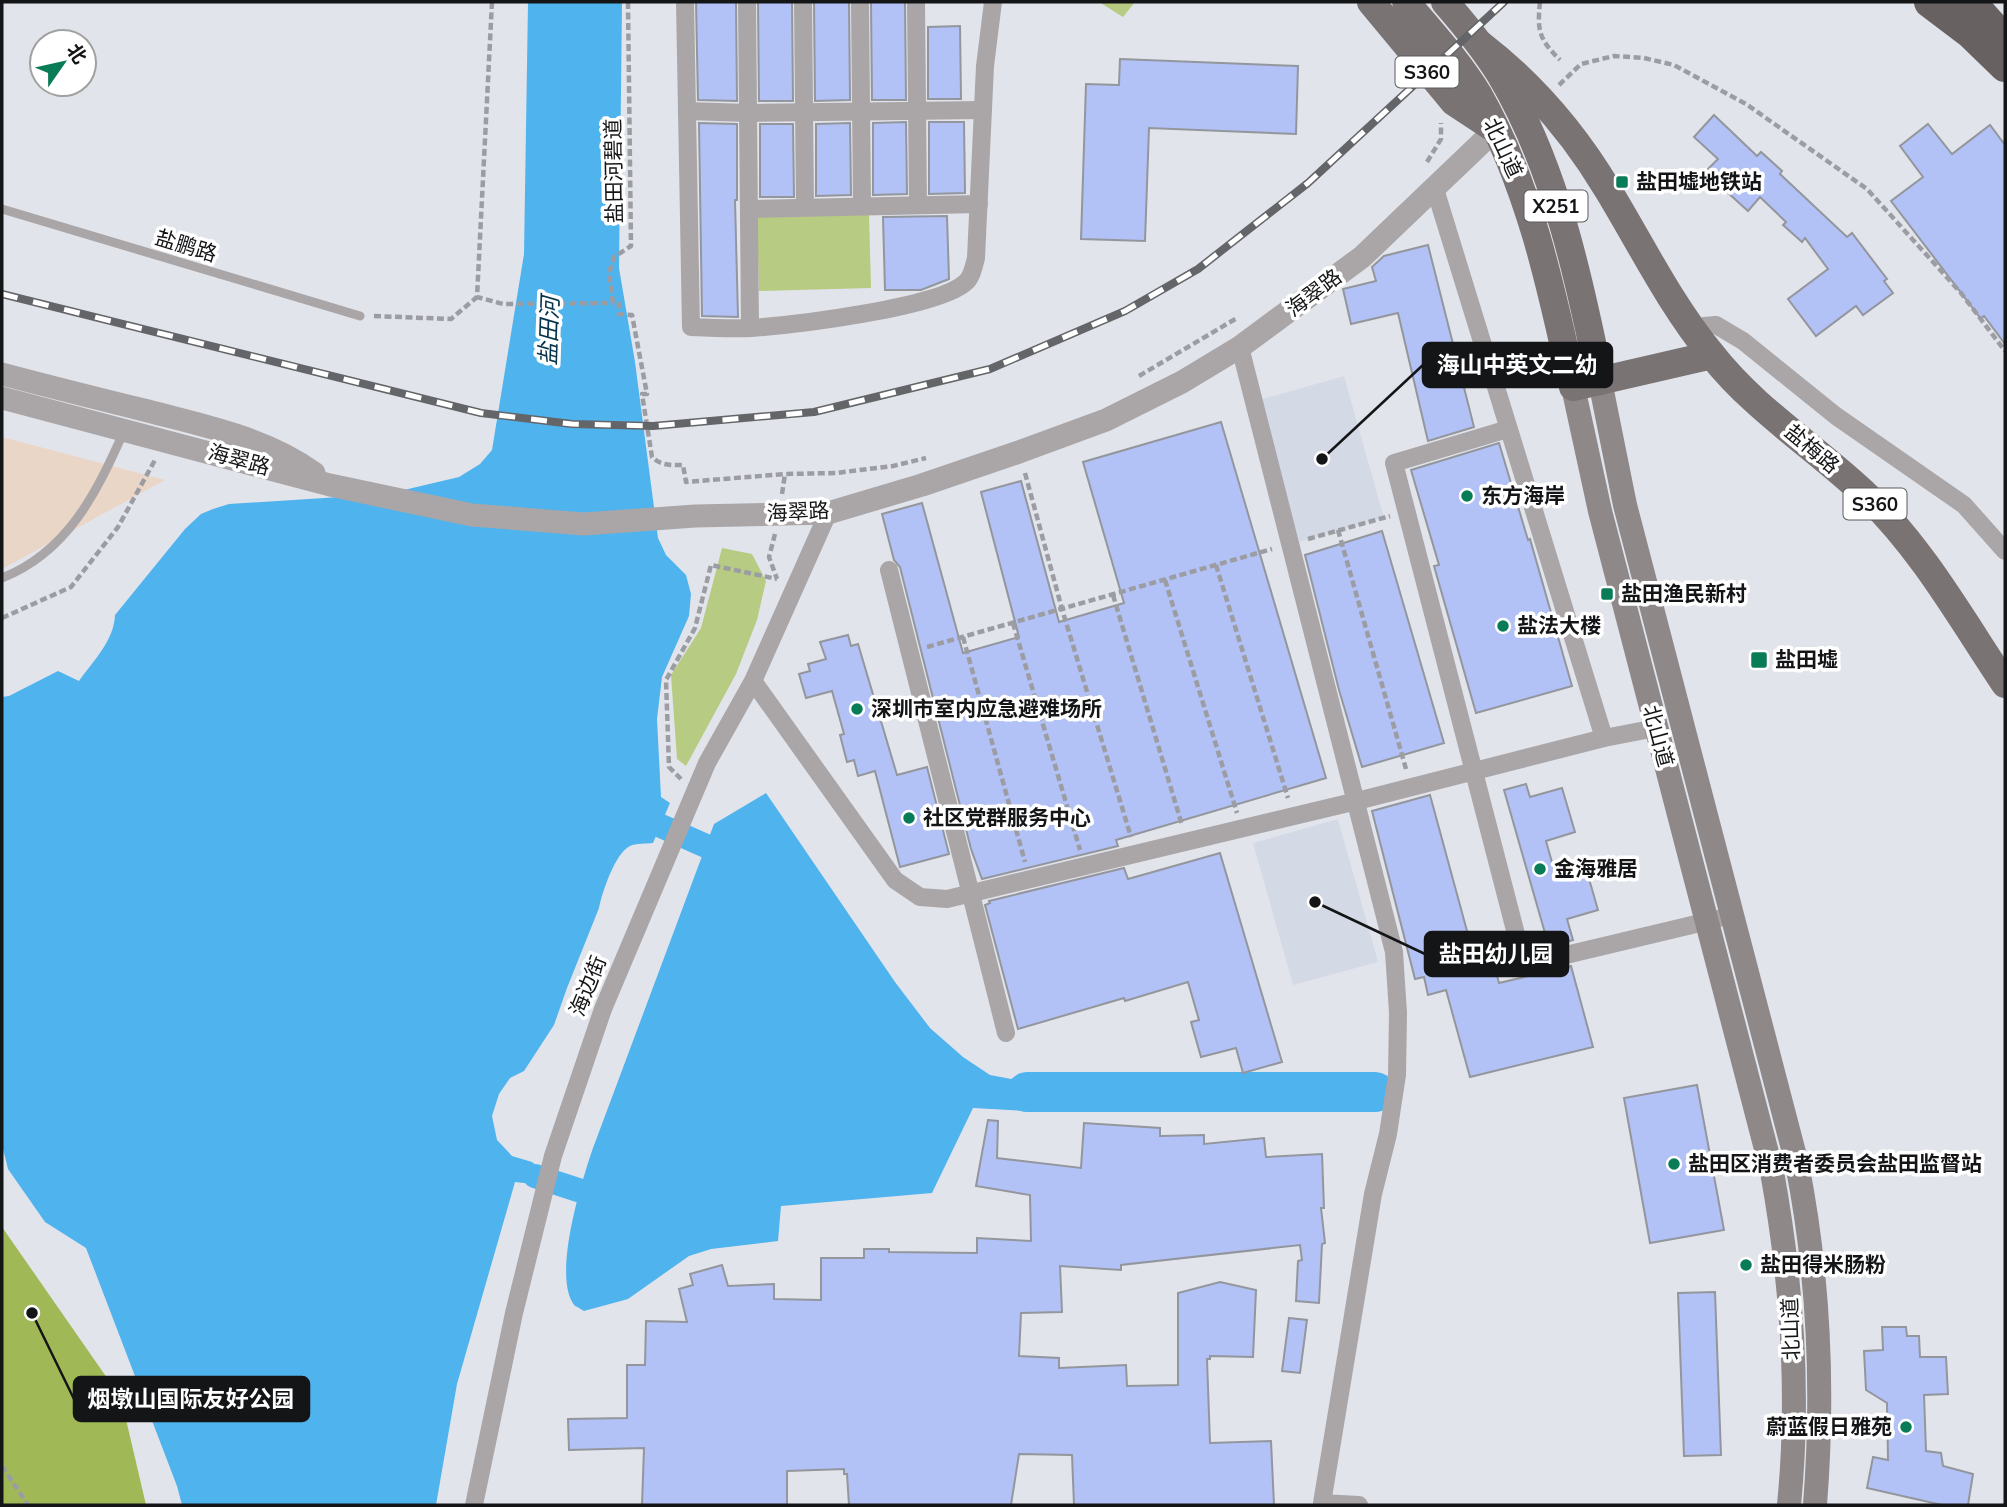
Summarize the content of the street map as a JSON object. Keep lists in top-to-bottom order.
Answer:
{
  "streets": {
    "main road": [
      "S360",
      "北山道",
      "X251",
      "盐梅路"
    ],
    "street": ["海翠路", "海边街"],
    "lane": ["盐鹏路"],
    "path": ["盐田河碧道"]
  },
  "crossings": [
    ["S360", "北山道"],
    ["S360", "海翠路"],
    ["北山道", "海翠路"],
    ["北山道", "盐梅路"],
    ["海翠路", "海边街"]
  ],
  "water": ["盐田河"],
  "places": {
    "transit": ["盐田墟地铁站", "盐田渔民新村", "盐田墟"],
    "other": [
      "海山中英文二幼",
      "东方海岸",
      "盐法大楼",
      "深圳市室内应急避难场所",
      "社区党群服务中心",
      "金海雅居",
      "盐田幼儿园",
      "盐田区消费者委员会盐田监督站",
      "盐田得米肠粉",
      "烟墩山国际友好公园",
      "蔚蓝假日雅苑"
    ]
  },
  "north": "top right"
}
